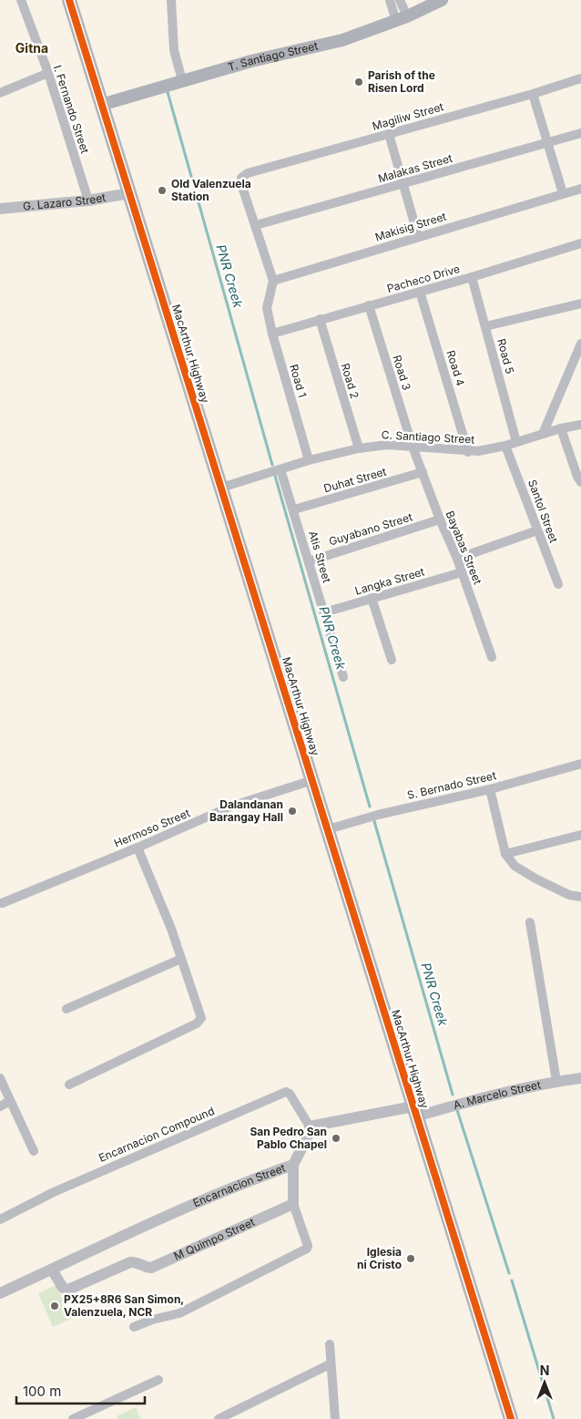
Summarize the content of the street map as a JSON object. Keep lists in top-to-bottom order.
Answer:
{
  "streets": {
    "highway": ["MacArthur Highway"],
    "main road": ["T. Santiago Street"],
    "street": [
      "I. Fernando Street",
      "Magiliw Street",
      "Malakas Street",
      "G. Lazaro Street",
      "Makisig Street",
      "Pacheco Drive",
      "Road 5",
      "Road 4",
      "Road 3",
      "Road 1",
      "Road 2",
      "C. Santiago Street",
      "Duhat Street",
      "Santol Street",
      "Guyabano Street",
      "Bayabas Street",
      "Atis Street",
      "Langka Street",
      "S. Bernado Street",
      "Hermoso Street",
      "A. Marcelo Street",
      "Encarnacion Compound",
      "Encarnacion Street",
      "M Quimpo Street"
    ]
  },
  "crossings": [
    ["T. Santiago Street", "MacArthur Highway"],
    ["I. Fernando Street", "G. Lazaro Street"],
    ["Magiliw Street", "Malakas Street"],
    ["G. Lazaro Street", "MacArthur Highway"],
    ["Makisig Street", "Road 1"],
    ["Pacheco Drive", "Road 5"],
    ["Pacheco Drive", "Road 4"],
    ["Pacheco Drive", "Road 3"],
    ["Pacheco Drive", "Road 1"],
    ["Pacheco Drive", "Road 2"],
    ["MacArthur Highway", "C. Santiago Street"],
    ["MacArthur Highway", "S. Bernado Street"],
    ["MacArthur Highway", "Hermoso Street"],
    ["MacArthur Highway", "A. Marcelo Street"],
    ["Road 5", "C. Santiago Street"],
    ["Road 4", "C. Santiago Street"],
    ["Road 3", "C. Santiago Street"],
    ["Road 3", "Bayabas Street"],
    ["Road 1", "C. Santiago Street"],
    ["Road 2", "C. Santiago Street"],
    ["C. Santiago Street", "Santol Street"],
    ["C. Santiago Street", "Bayabas Street"],
    ["C. Santiago Street", "Atis Street"],
    ["Duhat Street", "Bayabas Street"],
    ["Duhat Street", "Atis Street"],
    ["Guyabano Street", "Bayabas Street"],
    ["Guyabano Street", "Atis Street"],
    ["Bayabas Street", "Langka Street"],
    ["Atis Street", "Langka Street"],
    ["Encarnacion Compound", "Encarnacion Street"],
    ["Encarnacion Street", "M Quimpo Street"]
  ],
  "districts": ["Gitna"],
  "water": ["PNR Creek"],
  "places": [
    "Parish of the Risen Lord",
    "Old Valenzuela Station",
    "Dalandanan Barangay Hall",
    "San Pedro San Pablo Chapel",
    "Iglesia ni Cristo",
    "PX25+8R6 San Simon, Valenzuela, NCR"
  ],
  "scale_bar": "100 m",
  "north": "top"
}
